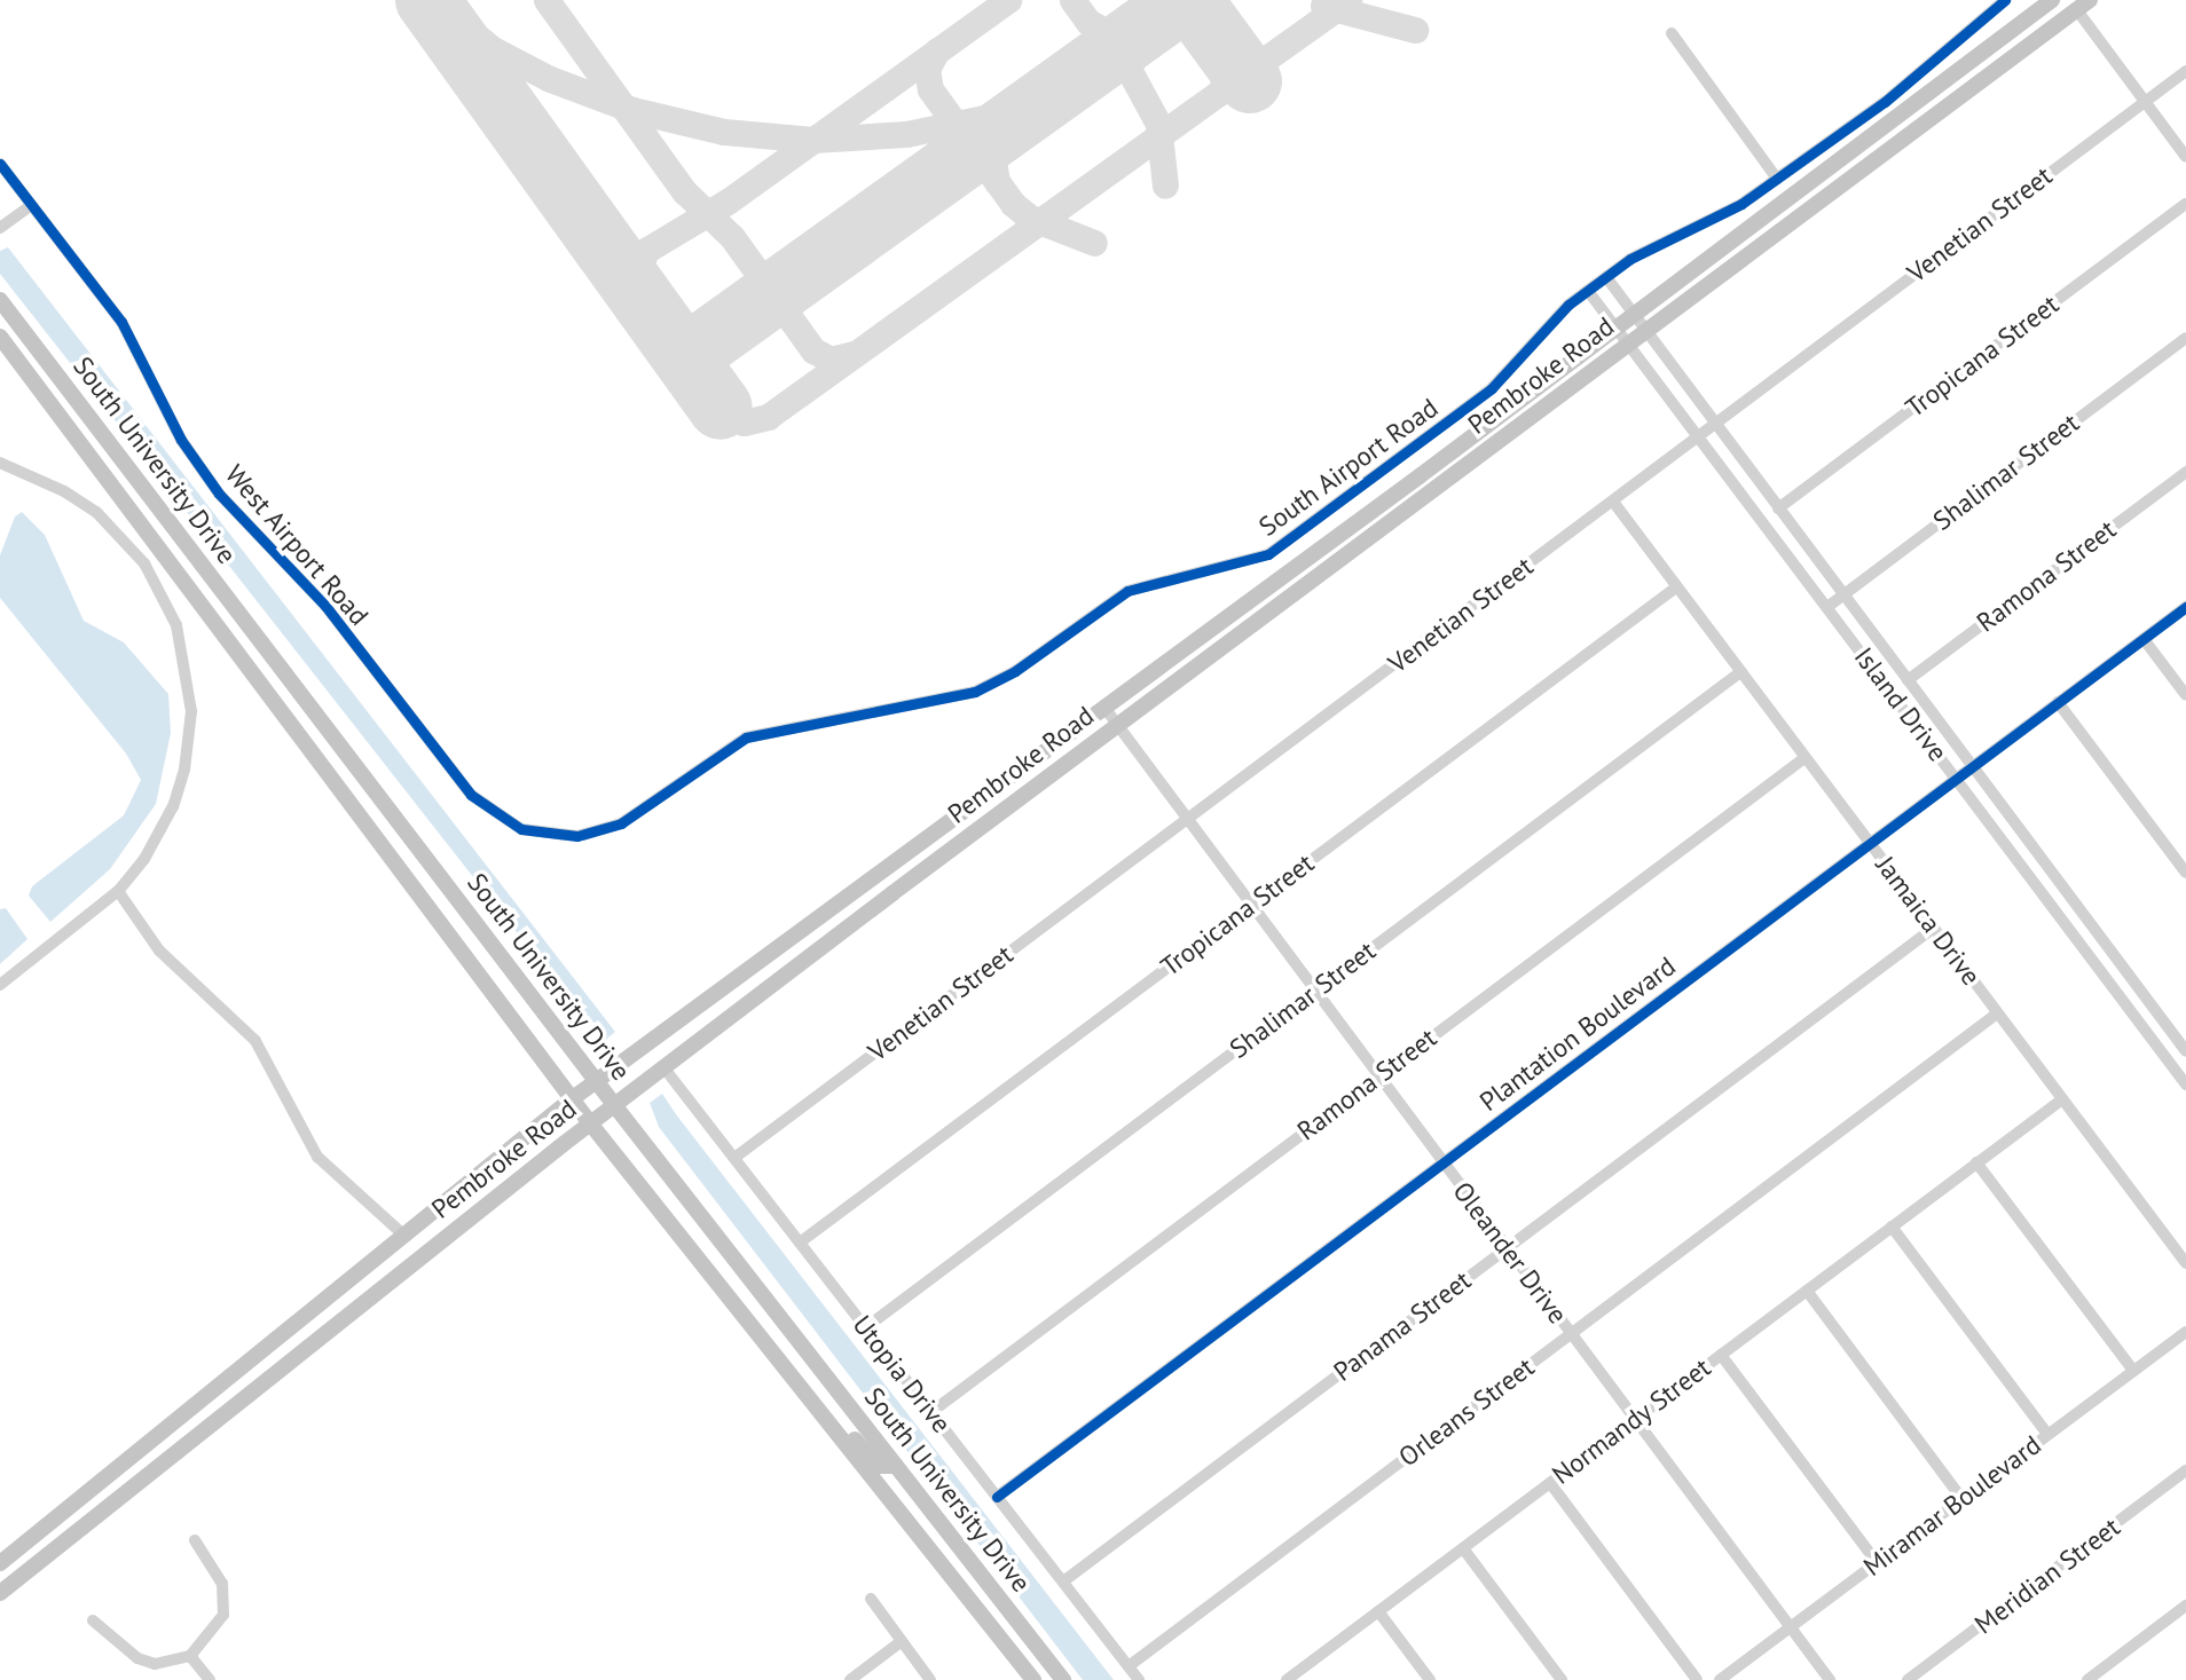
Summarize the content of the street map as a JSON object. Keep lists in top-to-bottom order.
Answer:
{
  "streets": {
    "main road": ["Pembroke Road", "South University Drive"],
    "street": [
      "Venetian Street",
      "Tropicana Street",
      "South Airport Road",
      "Shalimar Street",
      "West Airport Road",
      "Ramona Street",
      "Island Drive",
      "Jamaica Drive",
      "Plantation Boulevard",
      "Oleander Drive",
      "Panama Street",
      "Utopia Drive",
      "Orleans Street",
      "Normandy Street",
      "Miramar Boulevard",
      "Meridian Street"
    ]
  },
  "crossings": [
    ["Venetian Street", "Island Drive"],
    ["Venetian Street", "Jamaica Drive"],
    ["Venetian Street", "Oleander Drive"],
    ["Venetian Street", "Utopia Drive"],
    ["Tropicana Street", "Island Drive"],
    ["Tropicana Street", "Jamaica Drive"],
    ["Tropicana Street", "Oleander Drive"],
    ["Tropicana Street", "Utopia Drive"],
    ["Pembroke Road", "South University Drive"],
    ["Pembroke Road", "Island Drive"],
    ["Pembroke Road", "Oleander Drive"],
    ["Pembroke Road", "Utopia Drive"],
    ["South Airport Road", "West Airport Road"],
    ["Shalimar Street", "Island Drive"],
    ["Shalimar Street", "Jamaica Drive"],
    ["Shalimar Street", "Oleander Drive"],
    ["Shalimar Street", "Utopia Drive"],
    ["Ramona Street", "Island Drive"],
    ["Ramona Street", "Jamaica Drive"],
    ["Ramona Street", "Oleander Drive"],
    ["Ramona Street", "Utopia Drive"],
    ["Island Drive", "Plantation Boulevard"],
    ["Jamaica Drive", "Plantation Boulevard"],
    ["Jamaica Drive", "Panama Street"],
    ["Jamaica Drive", "Orleans Street"],
    ["Jamaica Drive", "Normandy Street"],
    ["Plantation Boulevard", "Oleander Drive"],
    ["Plantation Boulevard", "Utopia Drive"],
    ["Oleander Drive", "Panama Street"],
    ["Oleander Drive", "Orleans Street"],
    ["Oleander Drive", "Normandy Street"],
    ["Oleander Drive", "Miramar Boulevard"],
    ["Panama Street", "Utopia Drive"],
    ["Utopia Drive", "Orleans Street"]
  ]
}
